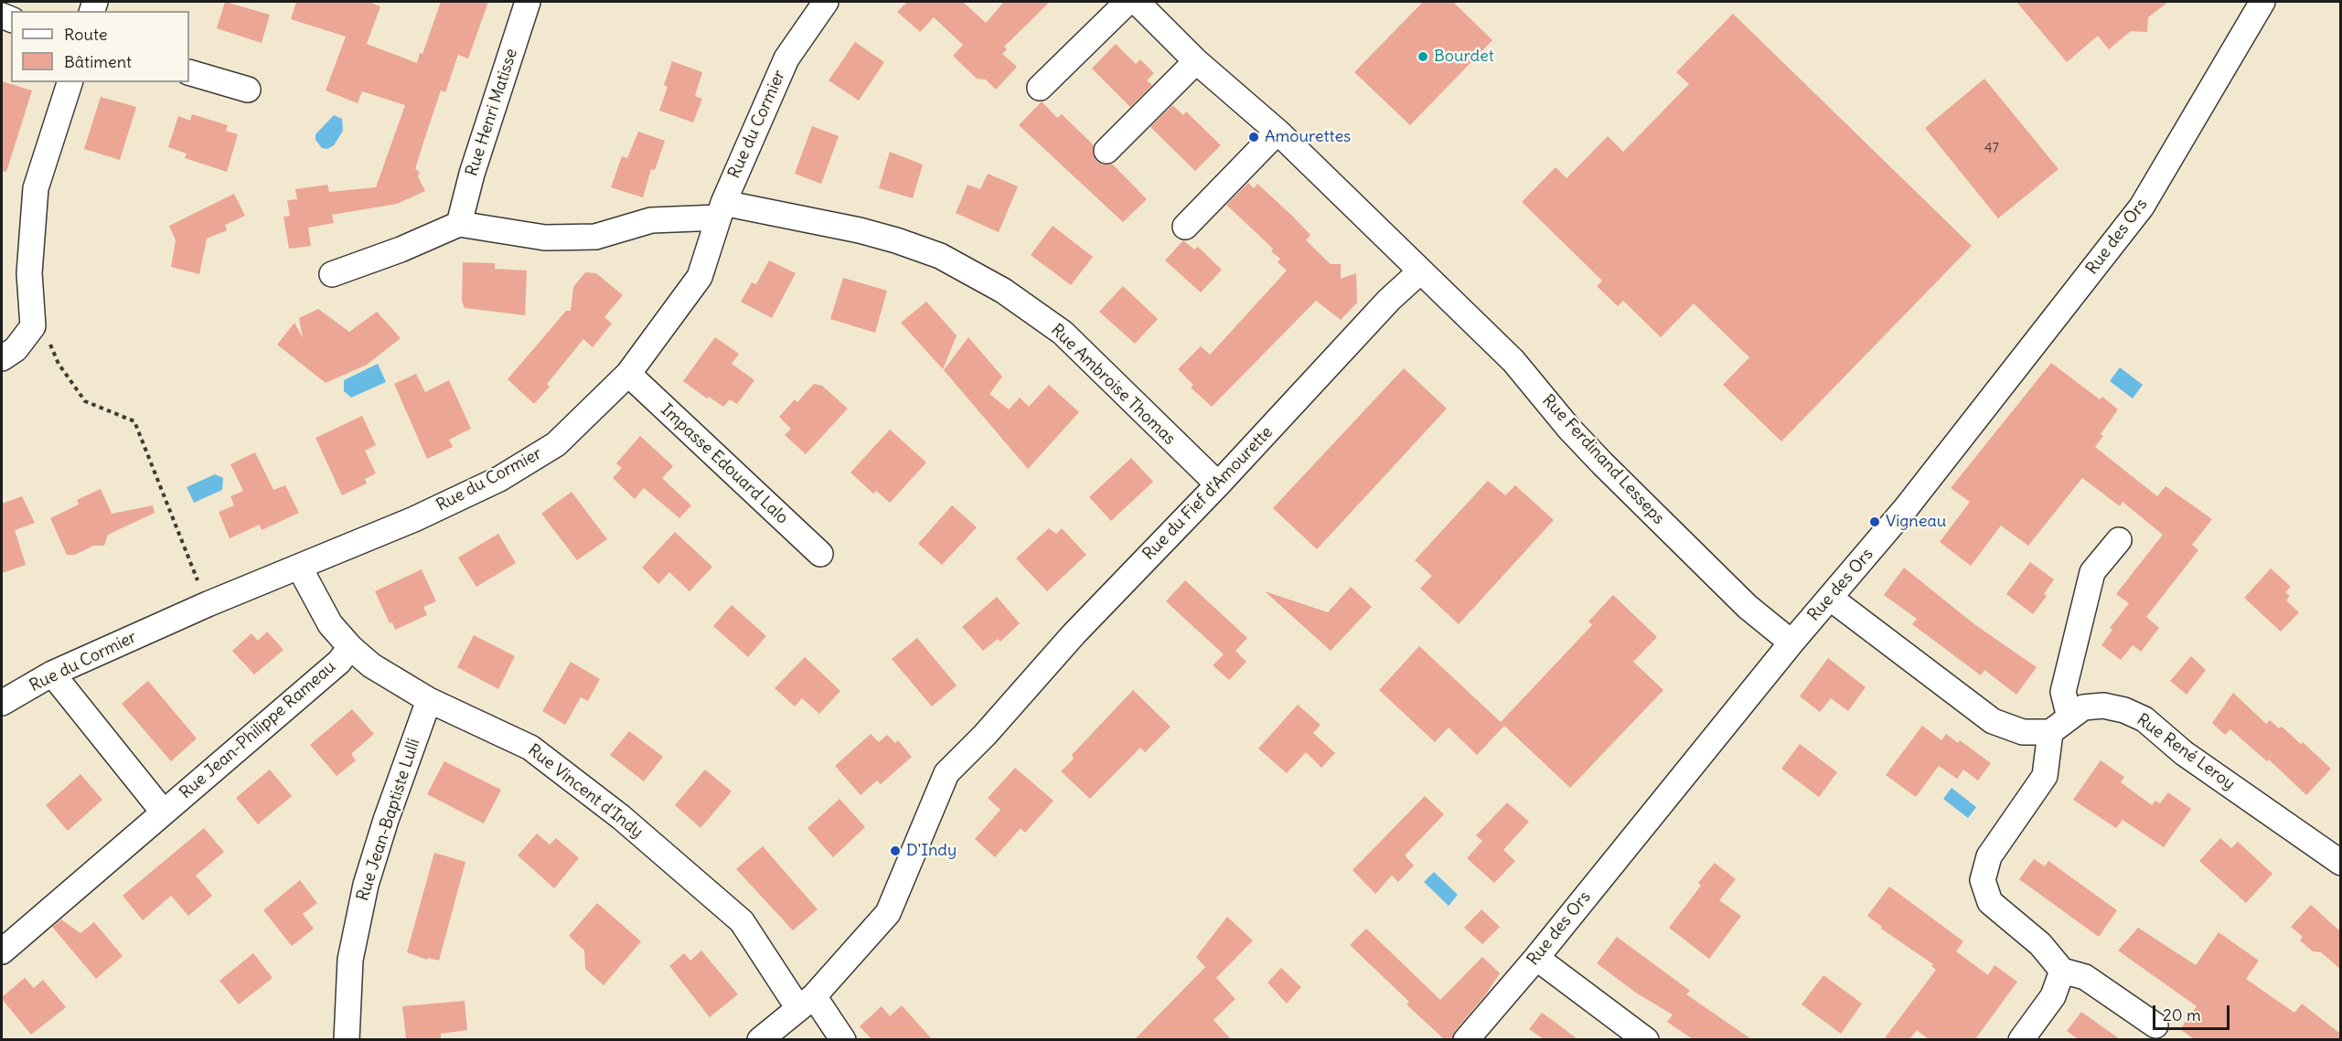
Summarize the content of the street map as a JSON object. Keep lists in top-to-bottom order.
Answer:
{
  "streets": {
    "street": [
      "Rue Henri Matisse",
      "Rue du Cormier",
      "Rue des Ors",
      "Rue Ambroise Thomas",
      "Rue Ferdinand Lesseps",
      "Impasse Edouard Lalo",
      "Rue du Fief d'Amourette",
      "Rue Jean-Philippe Rameau",
      "Rue René Leroy",
      "Rue Vincent d'Indy",
      "Rue Jean-Baptiste Lulli"
    ]
  },
  "crossings": [
    ["Rue Henri Matisse", "Rue Ambroise Thomas"],
    ["Rue du Cormier", "Rue Ambroise Thomas"],
    ["Rue du Cormier", "Impasse Edouard Lalo"],
    ["Rue du Cormier", "Rue Jean-Philippe Rameau"],
    ["Rue du Cormier", "Rue Vincent d'Indy"],
    ["Rue des Ors", "Rue Ferdinand Lesseps"],
    ["Rue des Ors", "Rue René Leroy"],
    ["Rue Ambroise Thomas", "Rue du Fief d'Amourette"],
    ["Rue Ferdinand Lesseps", "Rue du Fief d'Amourette"],
    ["Rue du Fief d'Amourette", "Rue Vincent d'Indy"],
    ["Rue Jean-Philippe Rameau", "Rue Vincent d'Indy"],
    ["Rue Vincent d'Indy", "Rue Jean-Baptiste Lulli"]
  ],
  "places": [
    "Bourdet",
    "Amourettes",
    "Vigneau",
    "D'Indy"
  ],
  "house_numbers": ["47"],
  "legend": ["Route", "Bâtiment"],
  "scale_bar": "20 m"
}
